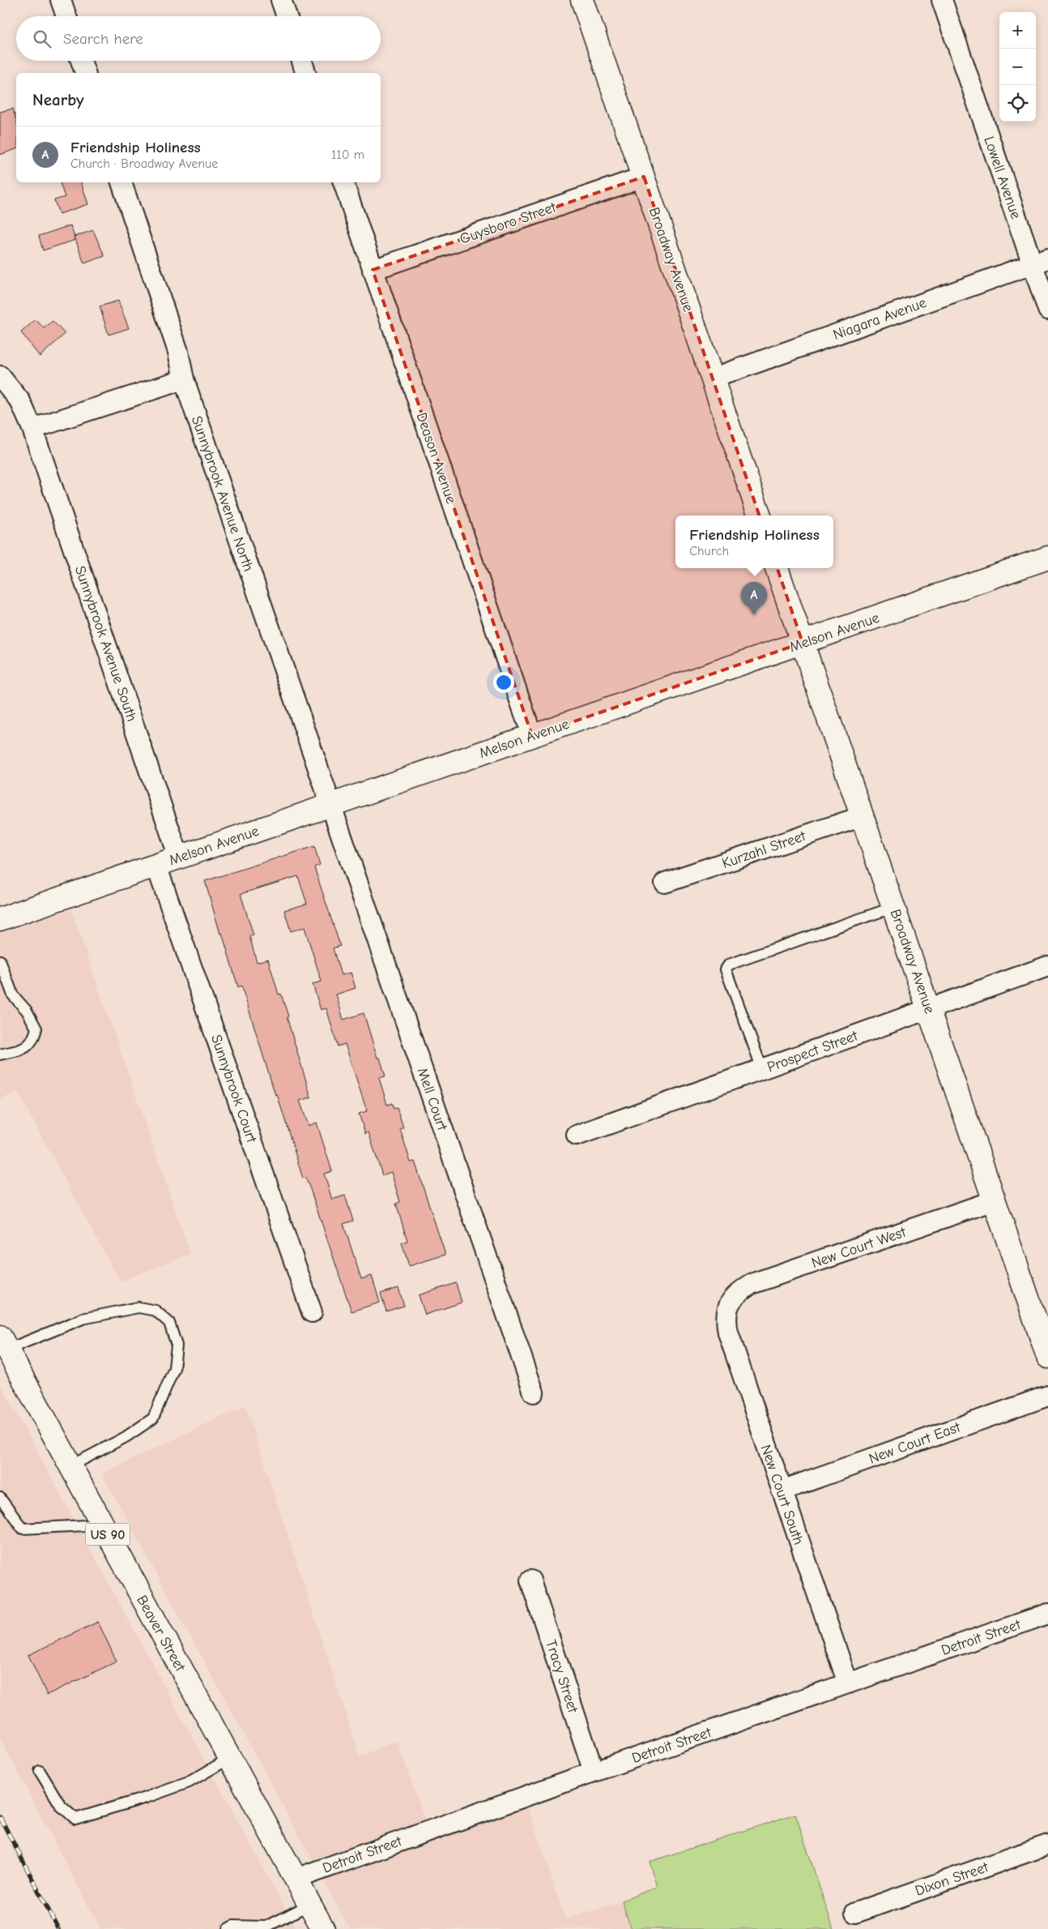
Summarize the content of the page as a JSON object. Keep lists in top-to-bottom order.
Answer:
{
  "streets": {
    "street": [
      "Lowell Avenue",
      "Guysboro Street",
      "Broadway Avenue",
      "Niagara Avenue",
      "Deason Avenue",
      "Sunnybrook Avenue North",
      "Melson Avenue",
      "Sunnybrook Avenue South",
      "Kurzahl Street",
      "Prospect Street",
      "Sunnybrook Court",
      "Mell Court",
      "New Court West",
      "New Court East",
      "New Court South",
      "US 90",
      "Beaver Street",
      "Detroit Street",
      "Tracy Street",
      "Dixon Street"
    ]
  },
  "crossings": [
    ["Lowell Avenue", "Niagara Avenue"],
    ["Guysboro Street", "Broadway Avenue"],
    ["Guysboro Street", "Deason Avenue"],
    ["Broadway Avenue", "Niagara Avenue"],
    ["Broadway Avenue", "Melson Avenue"],
    ["Broadway Avenue", "Kurzahl Street"],
    ["Broadway Avenue", "Prospect Street"],
    ["Broadway Avenue", "New Court West"],
    ["Deason Avenue", "Melson Avenue"],
    ["Sunnybrook Avenue North", "Melson Avenue"],
    ["Sunnybrook Avenue North", "Mell Court"],
    ["Melson Avenue", "Sunnybrook Avenue South"],
    ["Melson Avenue", "Sunnybrook Court"],
    ["Melson Avenue", "Mell Court"],
    ["New Court West", "New Court South"],
    ["New Court East", "New Court South"],
    ["New Court South", "Detroit Street"],
    ["Beaver Street", "Detroit Street"],
    ["Detroit Street", "Tracy Street"]
  ],
  "page": {
    "map_buttons": ["+", "−"],
    "search": "Search here",
    "heading": "Nearby",
    "list": [
      {
        "mark": "A",
        "name": "Friendship Holiness",
        "note": "Church · Broadway Avenue",
        "value": "110 m"
      }
    ],
    "popup": ["Friendship Holiness", "Church"],
    "pins": "A"
  }
}
